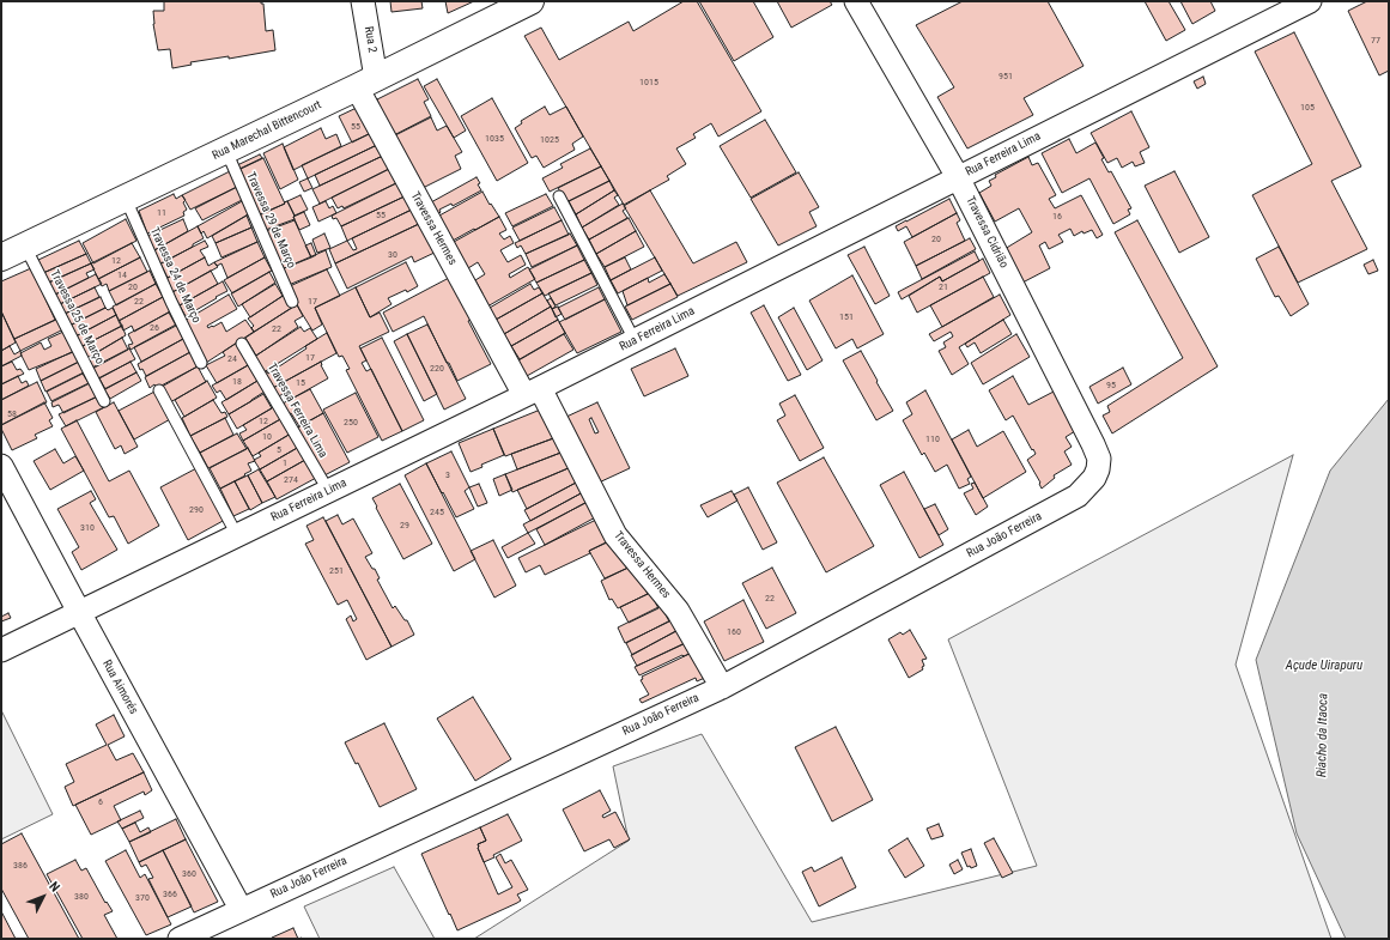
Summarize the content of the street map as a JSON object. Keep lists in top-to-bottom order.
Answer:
{
  "streets": {
    "main road": ["Rua Marechal Bittencourt"],
    "street": [
      "Rua 2",
      "Rua Ferreira Lima",
      "Travessa Hermes",
      "Travessa Cidrião",
      "Rua João Ferreira",
      "Rua Aimorés"
    ],
    "lane": [
      "Travessa 29 de Março",
      "Travessa 24 de Março",
      "Travessa 25 de Março",
      "Travessa Ferreira Lima"
    ]
  },
  "crossings": [
    ["Rua 2", "Rua Marechal Bittencourt"],
    ["Rua 2", "Travessa Hermes"],
    ["Rua Marechal Bittencourt", "Travessa 29 de Março"],
    ["Rua Marechal Bittencourt", "Travessa Hermes"],
    ["Rua Marechal Bittencourt", "Travessa 24 de Março"],
    ["Rua Marechal Bittencourt", "Travessa 25 de Março"],
    ["Rua Ferreira Lima", "Travessa Hermes"],
    ["Rua Ferreira Lima", "Travessa Cidrião"],
    ["Rua Ferreira Lima", "Travessa Ferreira Lima"],
    ["Rua Ferreira Lima", "Rua Aimorés"],
    ["Travessa Hermes", "Rua João Ferreira"],
    ["Travessa Cidrião", "Rua João Ferreira"],
    ["Rua João Ferreira", "Rua Aimorés"]
  ],
  "water": ["Açude Uirapuru", "Riacho da Itaoca"],
  "house_numbers": [
    "77",
    "951",
    "1015",
    "105",
    "55",
    "1035",
    "1025",
    "11",
    "55",
    "16",
    "20",
    "30",
    "12",
    "14",
    "20",
    "21",
    "22",
    "17",
    "151",
    "26",
    "22",
    "17",
    "24",
    "220",
    "18",
    "15",
    "95",
    "58",
    "12",
    "250",
    "10",
    "110",
    "5",
    "1",
    "3",
    "274",
    "290",
    "245",
    "29",
    "310",
    "251",
    "22",
    "160",
    "6",
    "386",
    "360",
    "366",
    "380",
    "370"
  ],
  "north": "top right"
}
